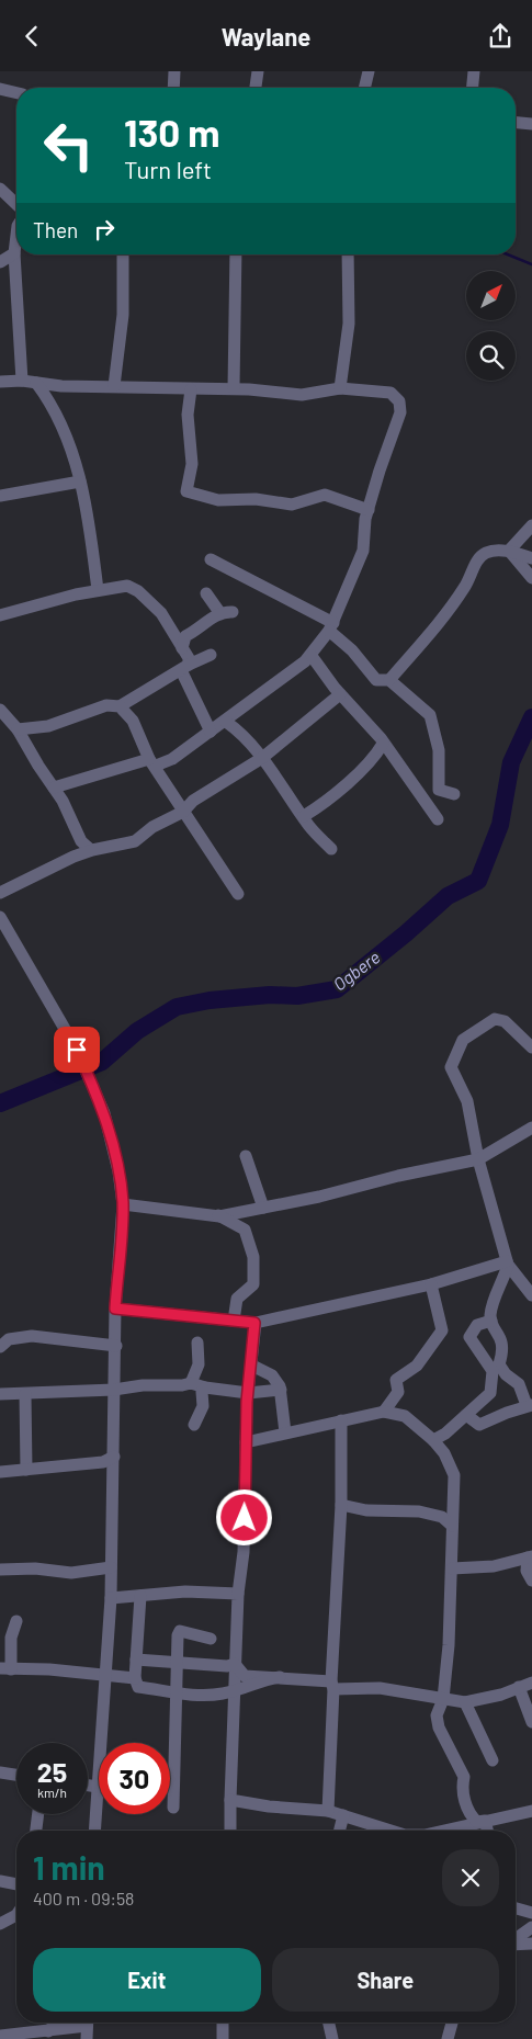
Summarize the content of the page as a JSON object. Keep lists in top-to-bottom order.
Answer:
{
  "water": ["Ogbere"],
  "north": "top right",
  "page": {
    "header": "Waylane",
    "turn": ["130 m", "Turn left"],
    "then": "Then",
    "speed": "25 km/h",
    "limit": "30",
    "heading": ["1 min", "400 m · 09:58"],
    "buttons": ["Exit", "Share"]
  }
}
